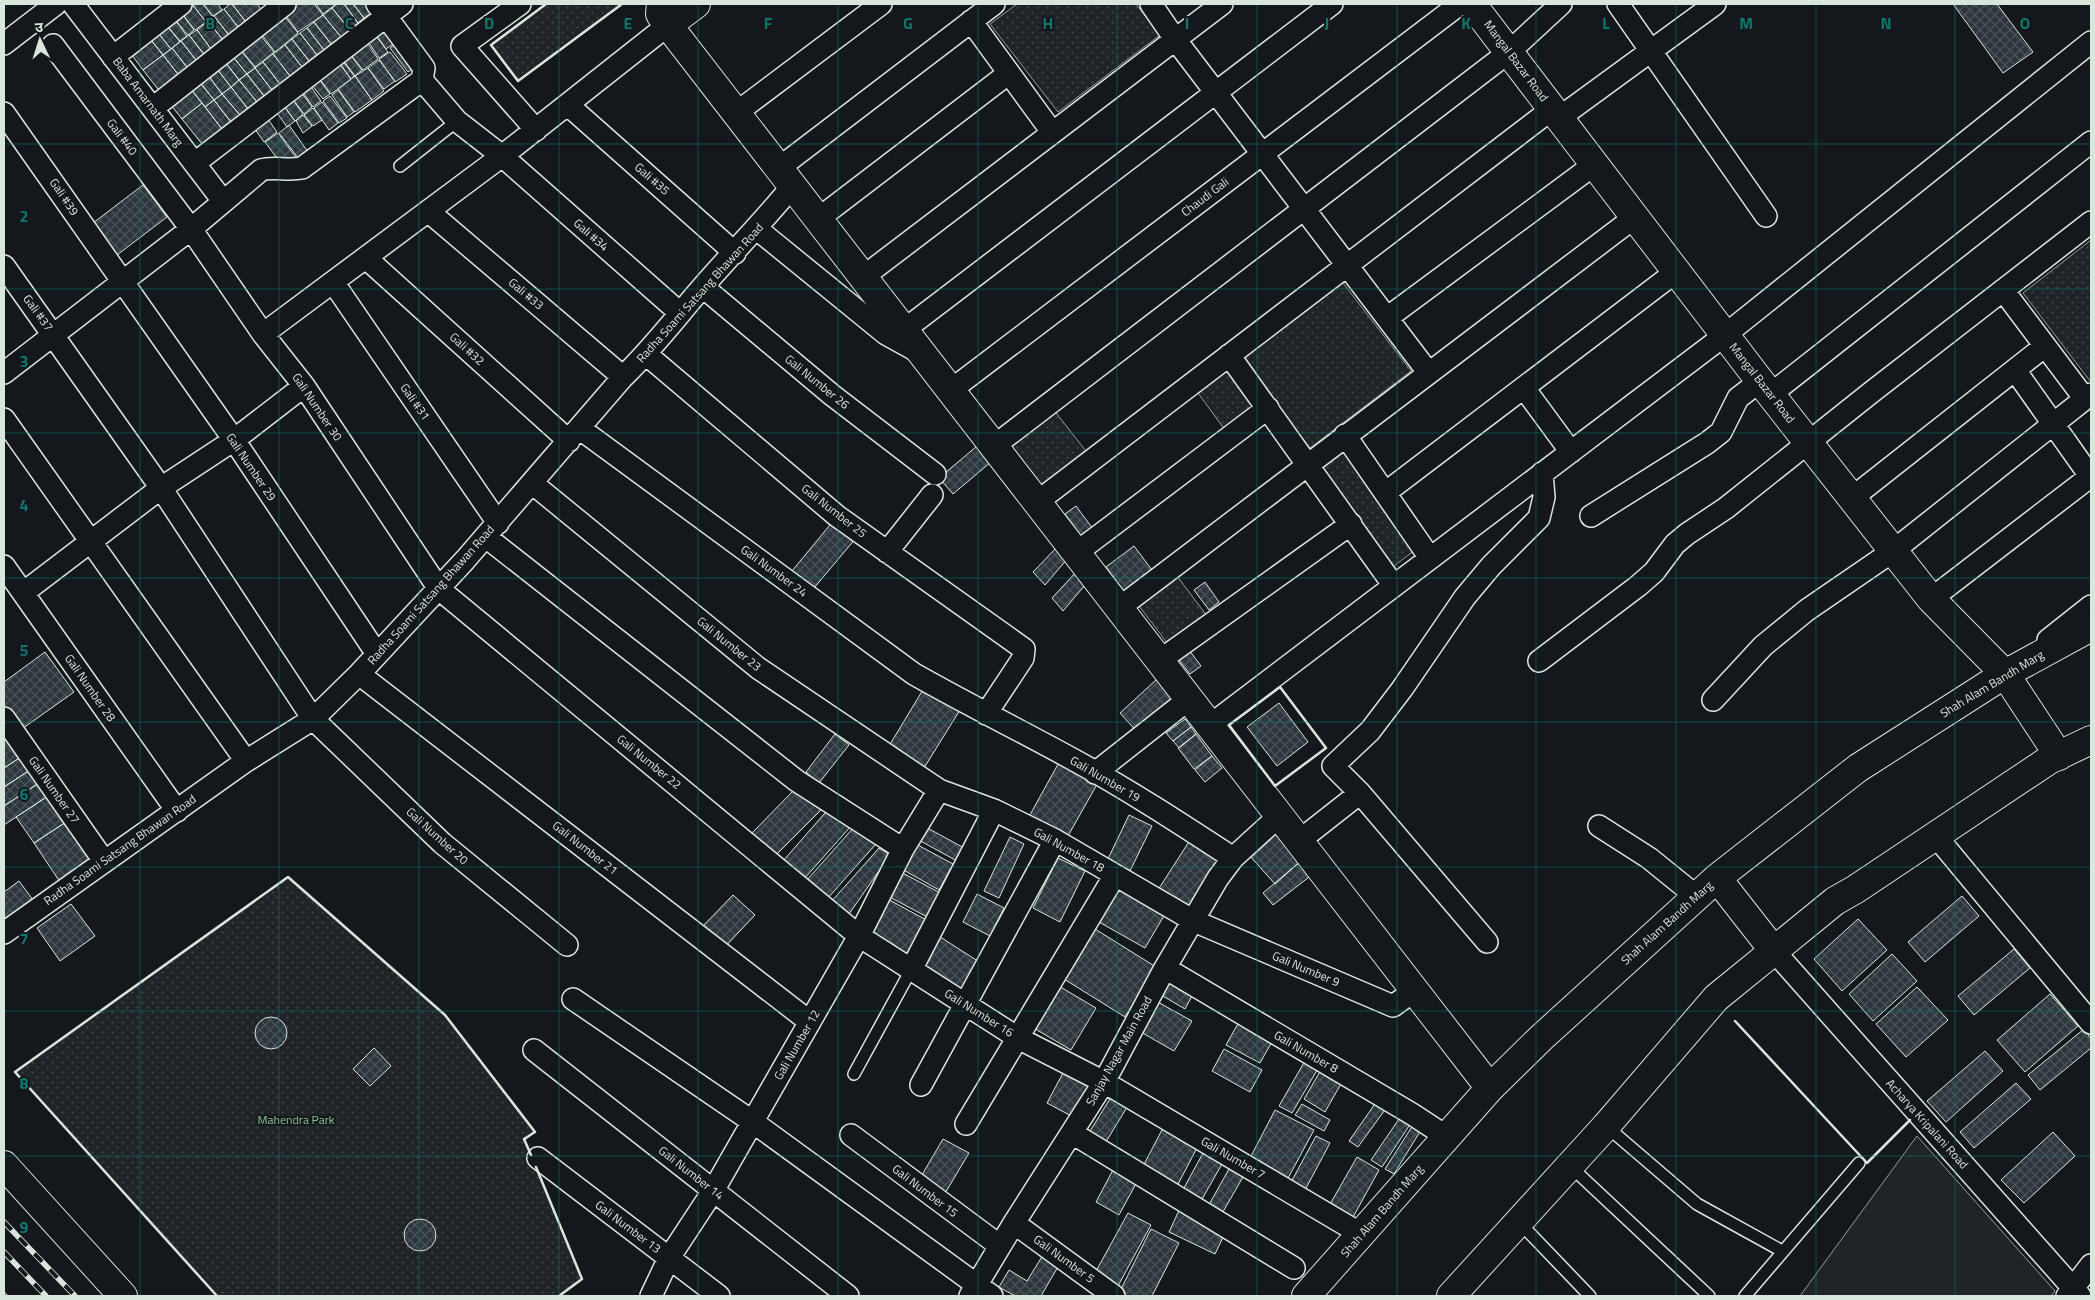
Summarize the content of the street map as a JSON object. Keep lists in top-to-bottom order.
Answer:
{
  "streets": {
    "street": [
      "Mangal Bazar Road",
      "Baba Amarnath Marg",
      "Gali #40",
      "Gali #35",
      "Gali #39",
      "Chaudi Gali",
      "Gali #34",
      "Radha Soami Satsang Bhawan Road",
      "Gali #33",
      "Gali #37",
      "Gali #32",
      "Gali Number 26",
      "Gali #31",
      "Gali Number 30",
      "Gali Number 29",
      "Gali Number 25",
      "Gali Number 24",
      "Gali Number 23",
      "Shah Alam Bandh Marg",
      "Gali Number 28",
      "Gali Number 22",
      "Gali Number 19",
      "Gali Number 27",
      "Gali Number 20",
      "Gali Number 21",
      "Gali Number 18",
      "Gali Number 9",
      "Gali Number 16",
      "Gali Number 12",
      "Sanjay Nagar Main Road",
      "Gali Number 8",
      "Acharya Kripalani Road",
      "Gali Number 7",
      "Gali Number 14",
      "Gali Number 15",
      "Gali Number 13",
      "Gali Number 5"
    ]
  },
  "crossings": [
    ["Mangal Bazar Road", "Shah Alam Bandh Marg"],
    ["Gali #40", "Gali Number 30"],
    ["Gali #35", "Radha Soami Satsang Bhawan Road"],
    ["Gali #39", "Gali Number 29"],
    ["Gali #34", "Radha Soami Satsang Bhawan Road"],
    ["Radha Soami Satsang Bhawan Road", "Gali #33"],
    ["Radha Soami Satsang Bhawan Road", "Gali #32"],
    ["Radha Soami Satsang Bhawan Road", "Gali Number 26"],
    ["Radha Soami Satsang Bhawan Road", "Gali #31"],
    ["Radha Soami Satsang Bhawan Road", "Gali Number 30"],
    ["Radha Soami Satsang Bhawan Road", "Gali Number 29"],
    ["Radha Soami Satsang Bhawan Road", "Gali Number 25"],
    ["Radha Soami Satsang Bhawan Road", "Gali Number 24"],
    ["Radha Soami Satsang Bhawan Road", "Gali Number 23"],
    ["Radha Soami Satsang Bhawan Road", "Gali Number 28"],
    ["Radha Soami Satsang Bhawan Road", "Gali Number 22"],
    ["Radha Soami Satsang Bhawan Road", "Gali Number 27"],
    ["Radha Soami Satsang Bhawan Road", "Gali Number 20"],
    ["Radha Soami Satsang Bhawan Road", "Gali Number 21"],
    ["Gali #32", "Gali Number 24"],
    ["Gali Number 26", "Gali Number 25"],
    ["Gali #31", "Gali Number 12"],
    ["Gali Number 30", "Gali Number 22"],
    ["Gali Number 25", "Gali Number 24"],
    ["Gali Number 25", "Gali Number 19"],
    ["Gali Number 24", "Gali Number 19"],
    ["Gali Number 23", "Gali Number 18"],
    ["Gali Number 23", "Gali Number 12"],
    ["Shah Alam Bandh Marg", "Gali Number 8"],
    ["Shah Alam Bandh Marg", "Gali Number 7"],
    ["Gali Number 22", "Gali Number 16"],
    ["Gali Number 22", "Gali Number 12"],
    ["Gali Number 19", "Sanjay Nagar Main Road"],
    ["Gali Number 21", "Gali Number 12"],
    ["Gali Number 18", "Gali Number 9"],
    ["Gali Number 18", "Gali Number 12"],
    ["Gali Number 18", "Sanjay Nagar Main Road"],
    ["Gali Number 9", "Sanjay Nagar Main Road"],
    ["Gali Number 16", "Gali Number 12"],
    ["Gali Number 16", "Sanjay Nagar Main Road"],
    ["Gali Number 16", "Gali Number 7"],
    ["Gali Number 12", "Gali Number 14"],
    ["Gali Number 12", "Gali Number 13"],
    ["Sanjay Nagar Main Road", "Gali Number 8"],
    ["Sanjay Nagar Main Road", "Gali Number 7"],
    ["Sanjay Nagar Main Road", "Gali Number 15"],
    ["Sanjay Nagar Main Road", "Gali Number 5"]
  ],
  "parks": ["Mahendra Park"],
  "north": "top",
  "grid": {
    "columns": [
      "B",
      "C",
      "D",
      "E",
      "F",
      "G",
      "H",
      "I",
      "J",
      "K",
      "L",
      "M",
      "N",
      "O"
    ],
    "rows": [
      "2",
      "3",
      "4",
      "5",
      "6",
      "7",
      "8",
      "9"
    ]
  }
}
